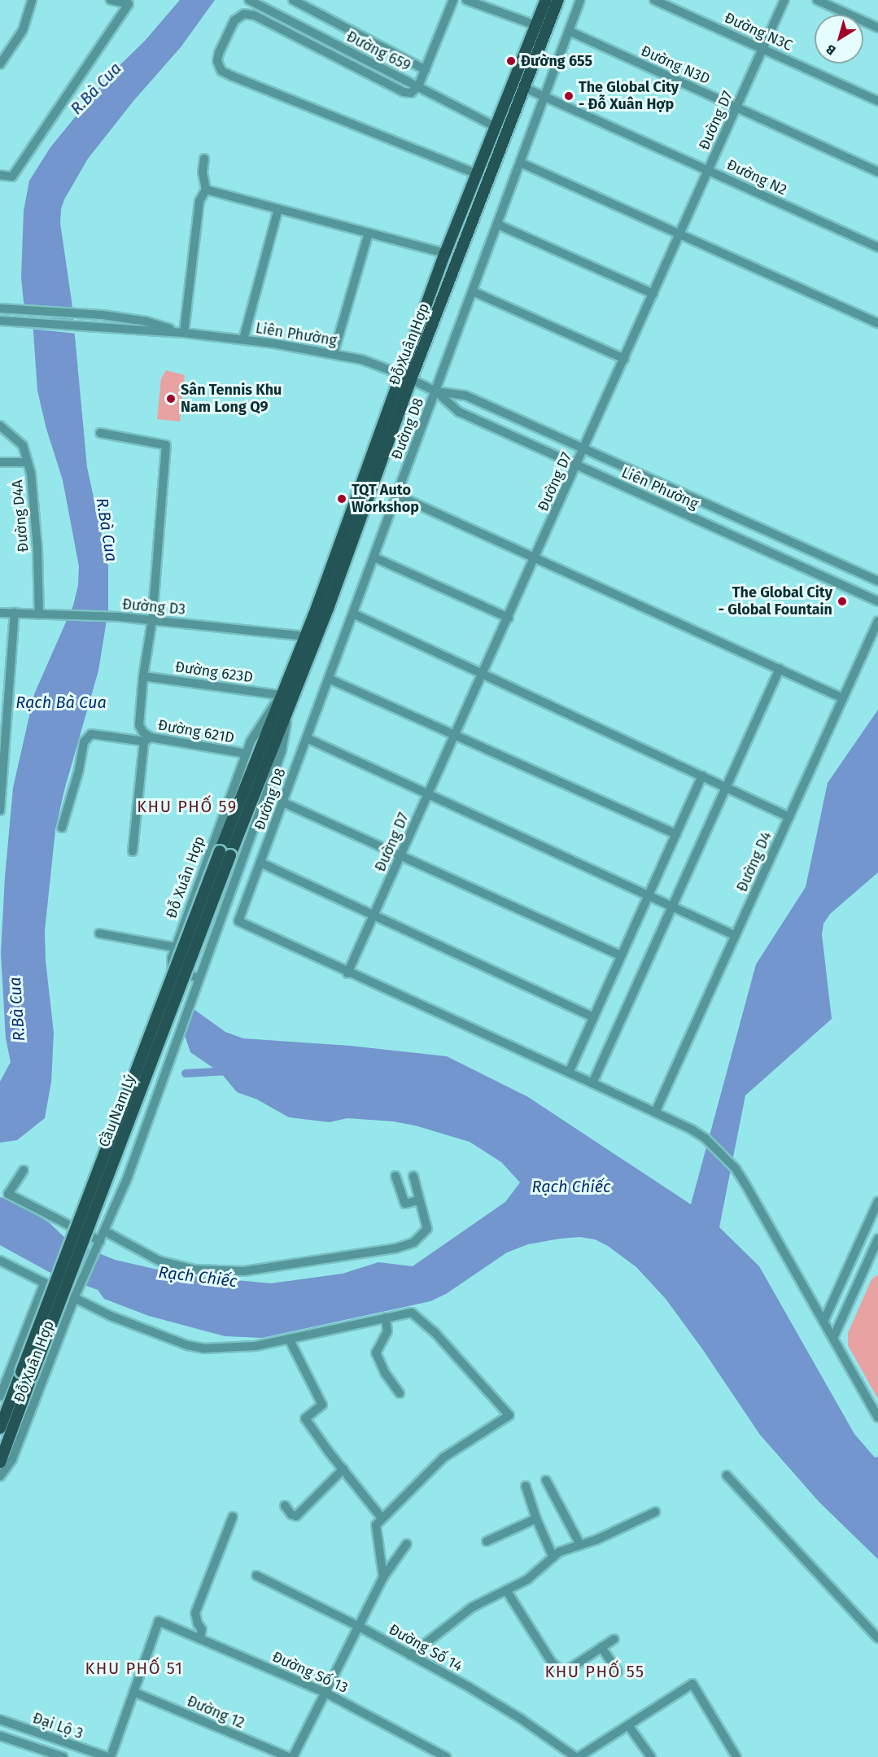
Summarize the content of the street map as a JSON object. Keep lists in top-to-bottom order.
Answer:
{
  "streets": {
    "main road": ["Đỗ Xuân Hợp", "Cầu Nam Lý"],
    "street": [
      "Đường N3C",
      "Đường 659",
      "Đường N3D",
      "Đường D7",
      "Đường N2",
      "Liên Phường",
      "Đường D8",
      "Đường D4A",
      "Đường D3",
      "Đường 623D",
      "Đường 621D",
      "Đường D4",
      "Đường Số 14",
      "Đường Số 13",
      "Đường 12",
      "Đại Lộ 3"
    ]
  },
  "crossings": [
    ["Đường N3C", "Đường D7"],
    ["Đường 659", "Đỗ Xuân Hợp"],
    ["Đường N3D", "Đường D7"],
    ["Đường N3D", "Đường D8"],
    ["Đường D7", "Đường N2"],
    ["Đường D7", "Liên Phường"],
    ["Đường D7", "Đường D8"],
    ["Đường N2", "Đỗ Xuân Hợp"],
    ["Đường N2", "Đường D8"],
    ["Liên Phường", "Đỗ Xuân Hợp"],
    ["Liên Phường", "Đường D8"],
    ["Đỗ Xuân Hợp", "Đường D3"],
    ["Đỗ Xuân Hợp", "Đường 623D"],
    ["Đỗ Xuân Hợp", "Đường 621D"],
    ["Đỗ Xuân Hợp", "Cầu Nam Lý"],
    ["Đường D4A", "Đường D3"],
    ["Đường Số 13", "Đường 12"]
  ],
  "districts": ["KHU PHỐ 59", "KHU PHỐ 51", "KHU PHỐ 55"],
  "water": ["R.Bà Cua", "Rạch Bà Cua", "Rạch Chiếc"],
  "places": [
    "Đường 655",
    "The Global City - Đỗ Xuân Hợp",
    "Sân Tennis Khu Nam Long Q9",
    "TQT Auto Workshop",
    "The Global City - Global Fountain"
  ],
  "north": "bottom left"
}
